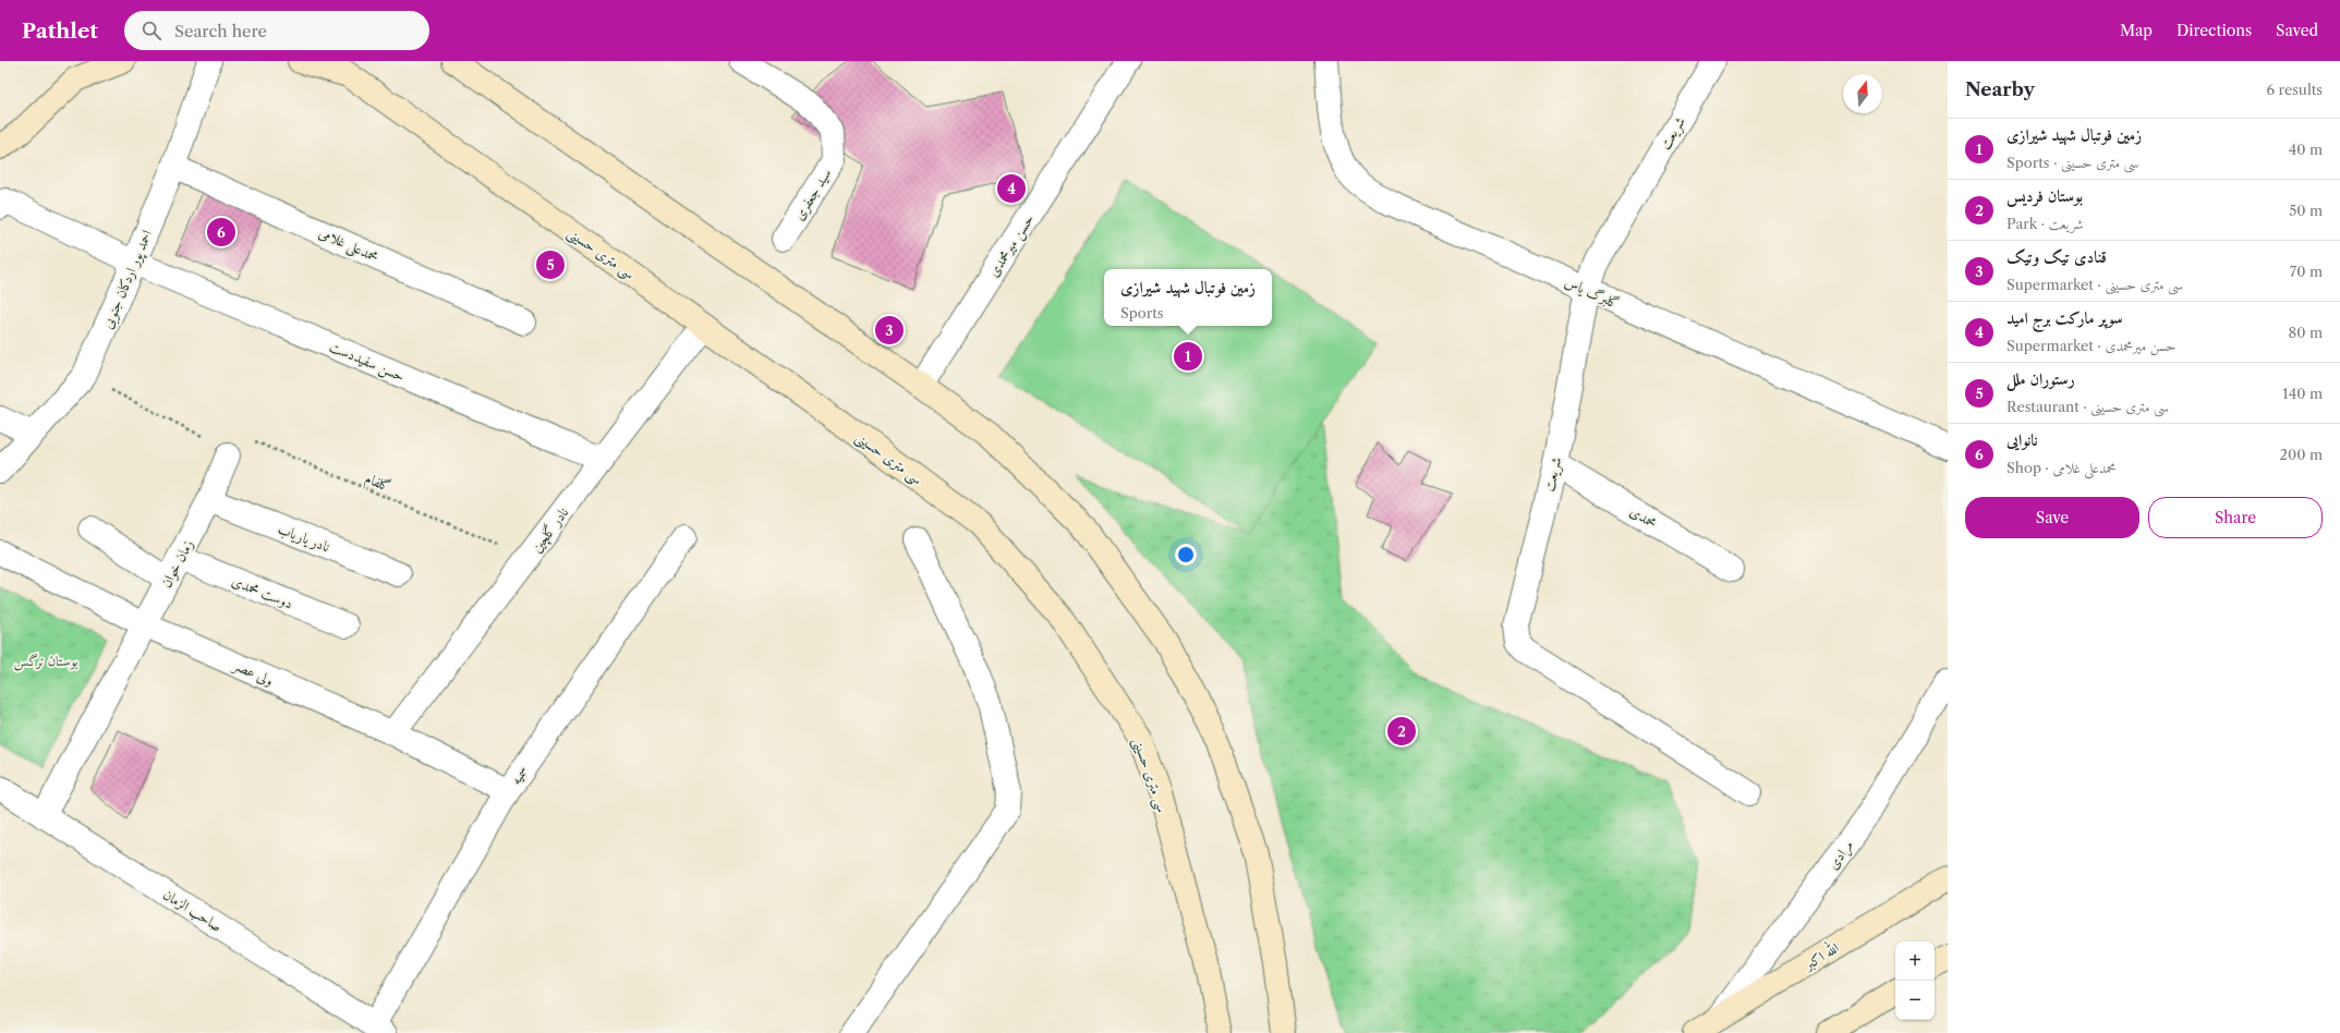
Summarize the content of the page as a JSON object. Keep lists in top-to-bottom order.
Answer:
{
  "streets": {
    "main road": ["سی متری حسینی", "الله اکبر"],
    "street": [
      "شریعت",
      "سید جعفری",
      "محمدعلی غلامی",
      "حسن میرمحمدی",
      "احمد پور اردکان جنوبی",
      "گلبرگ یاس",
      "حسن سفیددست",
      "محمدی",
      "نادر گلچین",
      "نادر یاریاب",
      "زمان خوان",
      "دوست محمدی",
      "ولی عصر",
      "سمیه",
      "مرادی",
      "صاحب الزمان"
    ],
    "path": ["گلفام"]
  },
  "crossings": [
    ["شریعت", "گلبرگ یاس"],
    ["شریعت", "محمدی"],
    ["محمدعلی غلامی", "احمد پور اردکان جنوبی"],
    ["سی متری حسینی", "نادر گلچین"],
    ["احمد پور اردکان جنوبی", "حسن سفیددست"],
    ["حسن سفیددست", "نادر گلچین"],
    ["گلفام", "نادر گلچین"],
    ["گلفام", "زمان خوان"],
    ["نادر گلچین", "ولی عصر"],
    ["نادر یاریاب", "زمان خوان"],
    ["زمان خوان", "دوست محمدی"],
    ["زمان خوان", "ولی عصر"],
    ["زمان خوان", "صاحب الزمان"],
    ["ولی عصر", "سمیه"],
    ["سمیه", "صاحب الزمان"],
    ["مرادی", "الله اکبر"]
  ],
  "parks": ["بوستان نرگس"],
  "north": "top",
  "page": {
    "header": "Pathlet",
    "search": "Search here",
    "nav": ["Map", "Directions", "Saved"],
    "heading": ["Nearby", "6 results"],
    "list": [
      {
        "mark": "1",
        "name": "زمین فوتبال شهید شیرازی",
        "note": "Sports · سی متری حسینی",
        "value": "40 m"
      },
      {
        "mark": "2",
        "name": "بوستان فردیس",
        "note": "Park · شریعت",
        "value": "50 m"
      },
      {
        "mark": "3",
        "name": "قنادی تیک وتیک",
        "note": "Supermarket · سی متری حسینی",
        "value": "70 m"
      },
      {
        "mark": "4",
        "name": "سوپر مارکت برج امید",
        "note": "Supermarket · حسن میرمحمدی",
        "value": "80 m"
      },
      {
        "mark": "5",
        "name": "رستوران ملل",
        "note": "Restaurant · سی متری حسینی",
        "value": "140 m"
      },
      {
        "mark": "6",
        "name": "نانوایی",
        "note": "Shop · محمدعلی غلامی",
        "value": "200 m"
      }
    ],
    "pins": [
      "4",
      "6",
      "5",
      "3",
      "1",
      "2"
    ],
    "popup": ["زمین فوتبال شهید شیرازی", "Sports"],
    "buttons": ["Save", "Share"],
    "map_buttons": ["+", "−"]
  }
}
